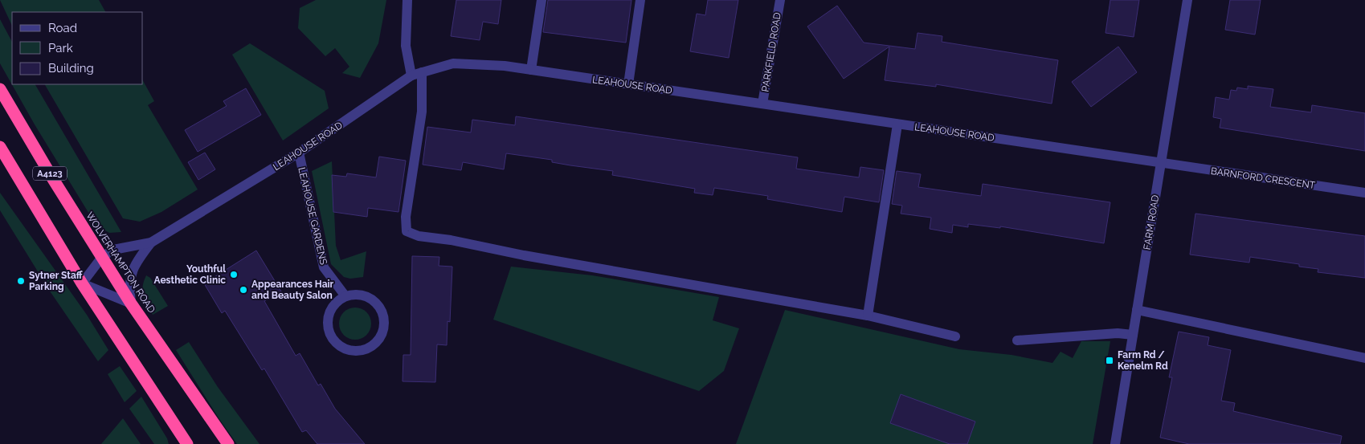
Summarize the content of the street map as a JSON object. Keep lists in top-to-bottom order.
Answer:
{
  "streets": {
    "highway": ["A4123", "WOLVERHAMPTON ROAD"],
    "street": [
      "PARKFIELD ROAD",
      "LEAHOUSE ROAD",
      "BARNFORD CRESCENT",
      "LEAHOUSE GARDENS",
      "FARM ROAD"
    ]
  },
  "crossings": [
    ["PARKFIELD ROAD", "LEAHOUSE ROAD"],
    ["LEAHOUSE ROAD", "A4123"],
    ["LEAHOUSE ROAD", "BARNFORD CRESCENT"],
    ["LEAHOUSE ROAD", "LEAHOUSE GARDENS"],
    ["LEAHOUSE ROAD", "FARM ROAD"],
    ["LEAHOUSE ROAD", "WOLVERHAMPTON ROAD"],
    ["BARNFORD CRESCENT", "FARM ROAD"]
  ],
  "places": {
    "other": ["Youthful Aesthetic Clinic", "Sytner Staff Parking", "Appearances Hair and Beauty Salon"],
    "transit": ["Farm Rd / Kenelm Rd"]
  },
  "legend": ["Road", "Park", "Building"]
}
